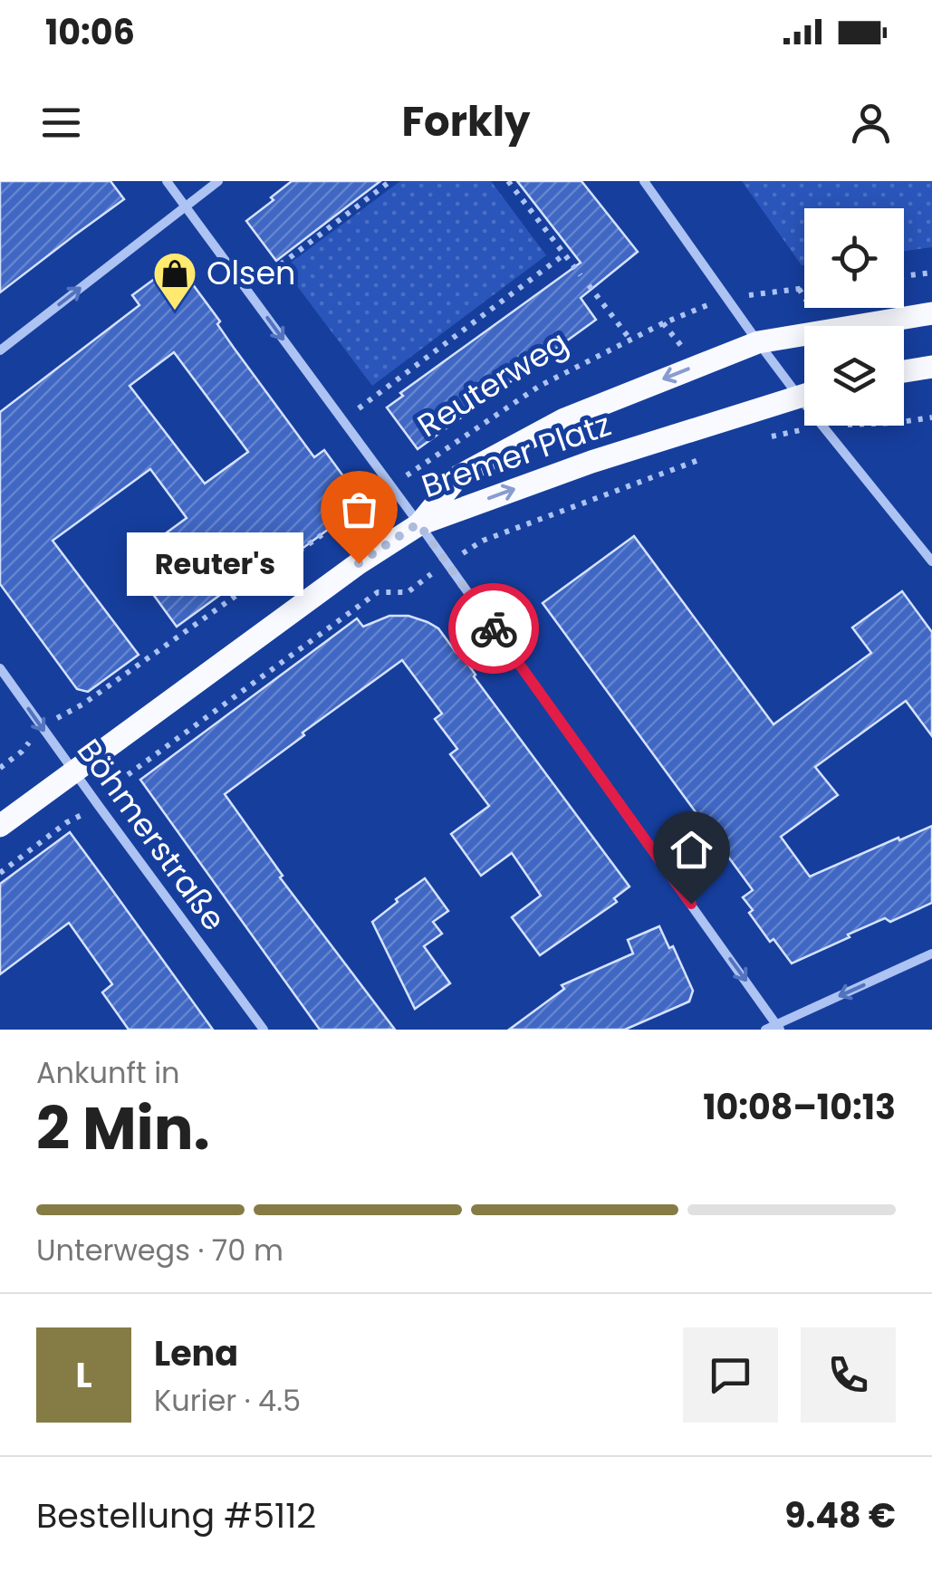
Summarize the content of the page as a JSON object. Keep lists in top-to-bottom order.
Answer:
{
  "streets": {
    "main road": ["Bremer Platz"],
    "street": ["Böhmerstraße"],
    "path": ["Reuterweg"]
  },
  "crossings": [
    ["Reuterweg", "Böhmerstraße"]
  ],
  "places": {
    "shop": ["Olsen"],
    "other": ["Reuter's"]
  },
  "page": {
    "status": "10:06",
    "header": "Forkly",
    "bubble": "Reuter's",
    "heading": ["2 Min.", "Ankunft in", "10:08–10:13"],
    "panel": [
      "Lena",
      "Kurier · 4.5",
      "Bestellung #5112",
      "9.48 €"
    ],
    "bar": "Unterwegs · 70 m",
    "round": "L"
  }
}
